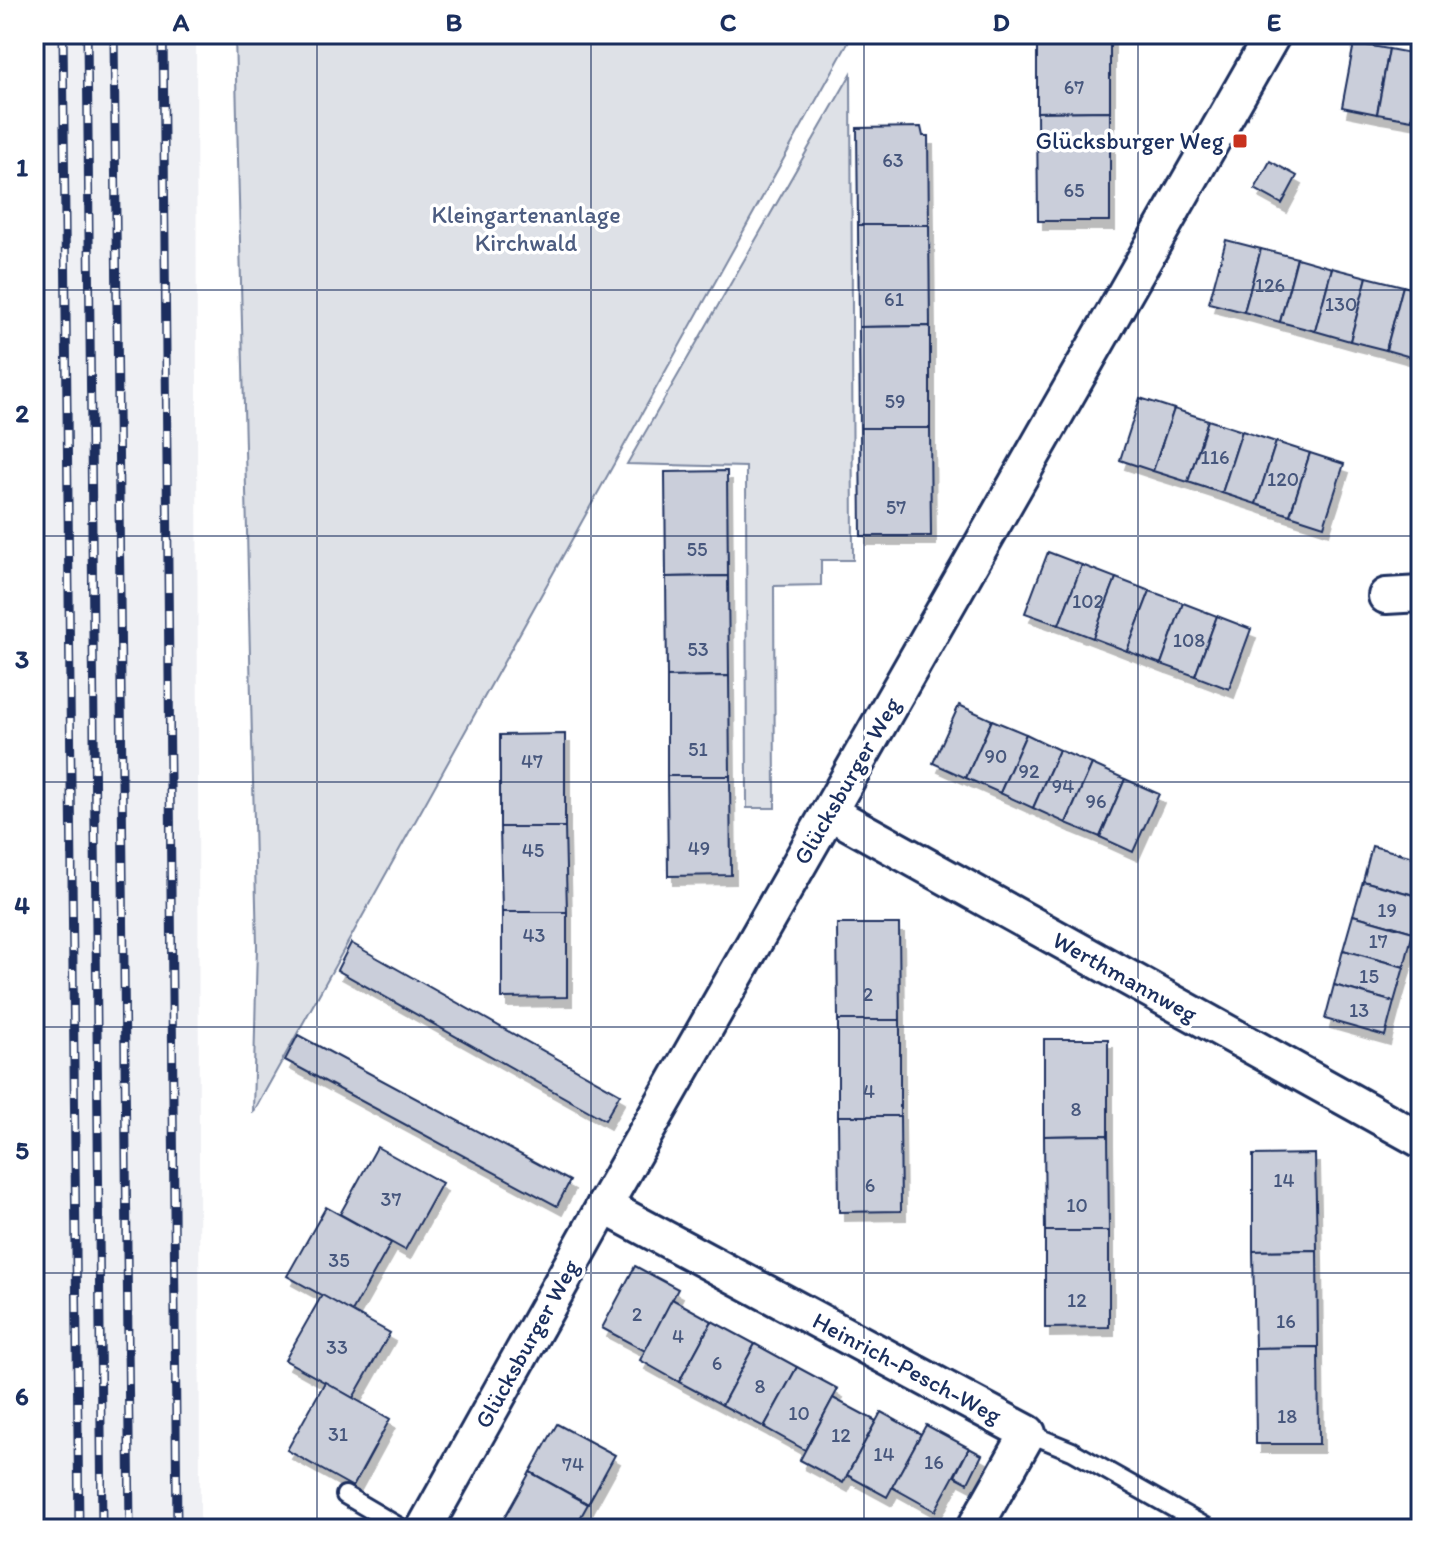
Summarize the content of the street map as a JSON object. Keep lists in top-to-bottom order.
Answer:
{
  "streets": {
    "street": ["Glücksburger Weg", "Werthmannweg", "Heinrich-Pesch-Weg"]
  },
  "crossings": [
    ["Glücksburger Weg", "Werthmannweg"],
    ["Glücksburger Weg", "Heinrich-Pesch-Weg"]
  ],
  "parks": ["Kleingartenanlage Kirchwald"],
  "places": {
    "transit": ["Glücksburger Weg"]
  },
  "house_numbers": [
    "67",
    "63",
    "65",
    "126",
    "61",
    "130",
    "59",
    "116",
    "120",
    "57",
    "55",
    "102",
    "108",
    "53",
    "51",
    "90",
    "47",
    "92",
    "94",
    "96",
    "49",
    "45",
    "19",
    "43",
    "17",
    "15",
    "2",
    "13",
    "4",
    "8",
    "14",
    "6",
    "37",
    "10",
    "35",
    "12",
    "2",
    "16",
    "4",
    "33",
    "6",
    "8",
    "10",
    "18",
    "31",
    "12",
    "14",
    "16",
    "74"
  ],
  "grid": {
    "columns": [
      "A",
      "B",
      "C",
      "D",
      "E"
    ],
    "rows": [
      "1",
      "2",
      "3",
      "4",
      "5",
      "6"
    ]
  }
}
